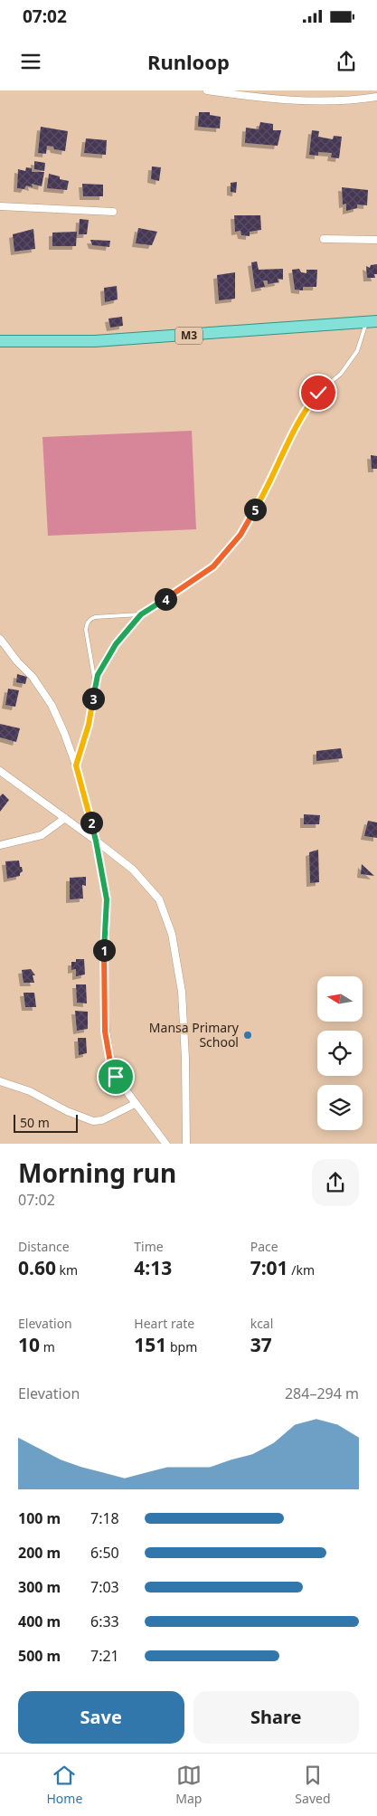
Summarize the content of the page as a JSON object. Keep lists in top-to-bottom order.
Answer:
{
  "streets": {
    "main road": ["M3"]
  },
  "places": ["Mansa Primary School"],
  "scale_bar": "50 m",
  "north": "left",
  "page": {
    "status": "07:02",
    "header": "Runloop",
    "pins": [
      "5",
      "4",
      "3",
      "2",
      "1"
    ],
    "scale": "50 m",
    "heading": ["Morning run", "07:02"],
    "stats": [
      ["Distance", "0.60 km"],
      ["Time", "4:13"],
      ["Pace", "7:01 /km"],
      ["Elevation", "10 m"],
      ["Heart rate", "151 bpm"],
      ["kcal", "37"]
    ],
    "chart": ["Elevation", "284–294 m"],
    "list": [
      {
        "name": "100 m",
        "note": "7:18"
      },
      {
        "name": "200 m",
        "note": "6:50"
      },
      {
        "name": "300 m",
        "note": "7:03"
      },
      {
        "name": "400 m",
        "note": "6:33"
      },
      {
        "name": "500 m",
        "note": "7:21"
      }
    ],
    "buttons": ["Save", "Share"],
    "tabs": ["Home", "Map", "Saved"]
  }
}
